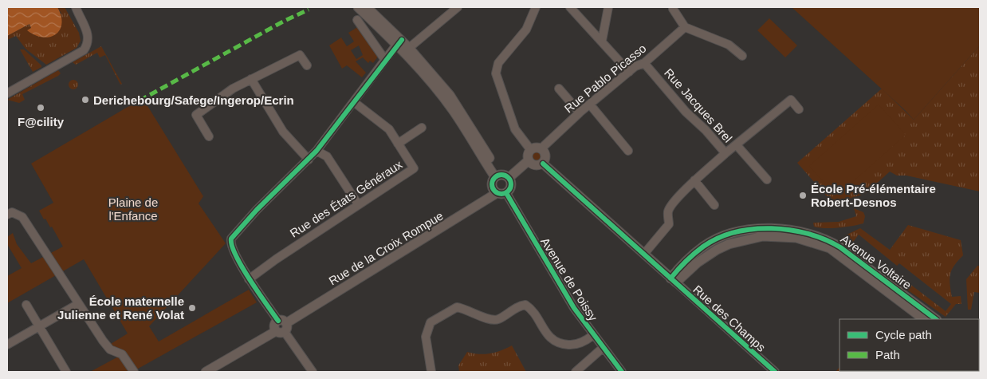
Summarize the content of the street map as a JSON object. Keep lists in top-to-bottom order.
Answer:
{
  "streets": {
    "street": [
      "Rue Pablo Picasso",
      "Rue Jacques Brel",
      "Rue des États Généraux",
      "Rue de la Croix Rompue",
      "Avenue Voltaire",
      "Avenue de Poissy",
      "Rue des Champs"
    ]
  },
  "crossings": [
    ["Rue Pablo Picasso", "Rue Jacques Brel"],
    ["Rue de la Croix Rompue", "Avenue de Poissy"],
    ["Avenue Voltaire", "Rue des Champs"]
  ],
  "parks": ["Plaine de l'Enfance"],
  "places": [
    "Derichebourg/Safege/Ingerop/Ecrin",
    "F@cility",
    "École Pré-élémentaire Robert-Desnos",
    "École maternelle Julienne et René Volat"
  ],
  "legend": ["Cycle path", "Path"]
}
